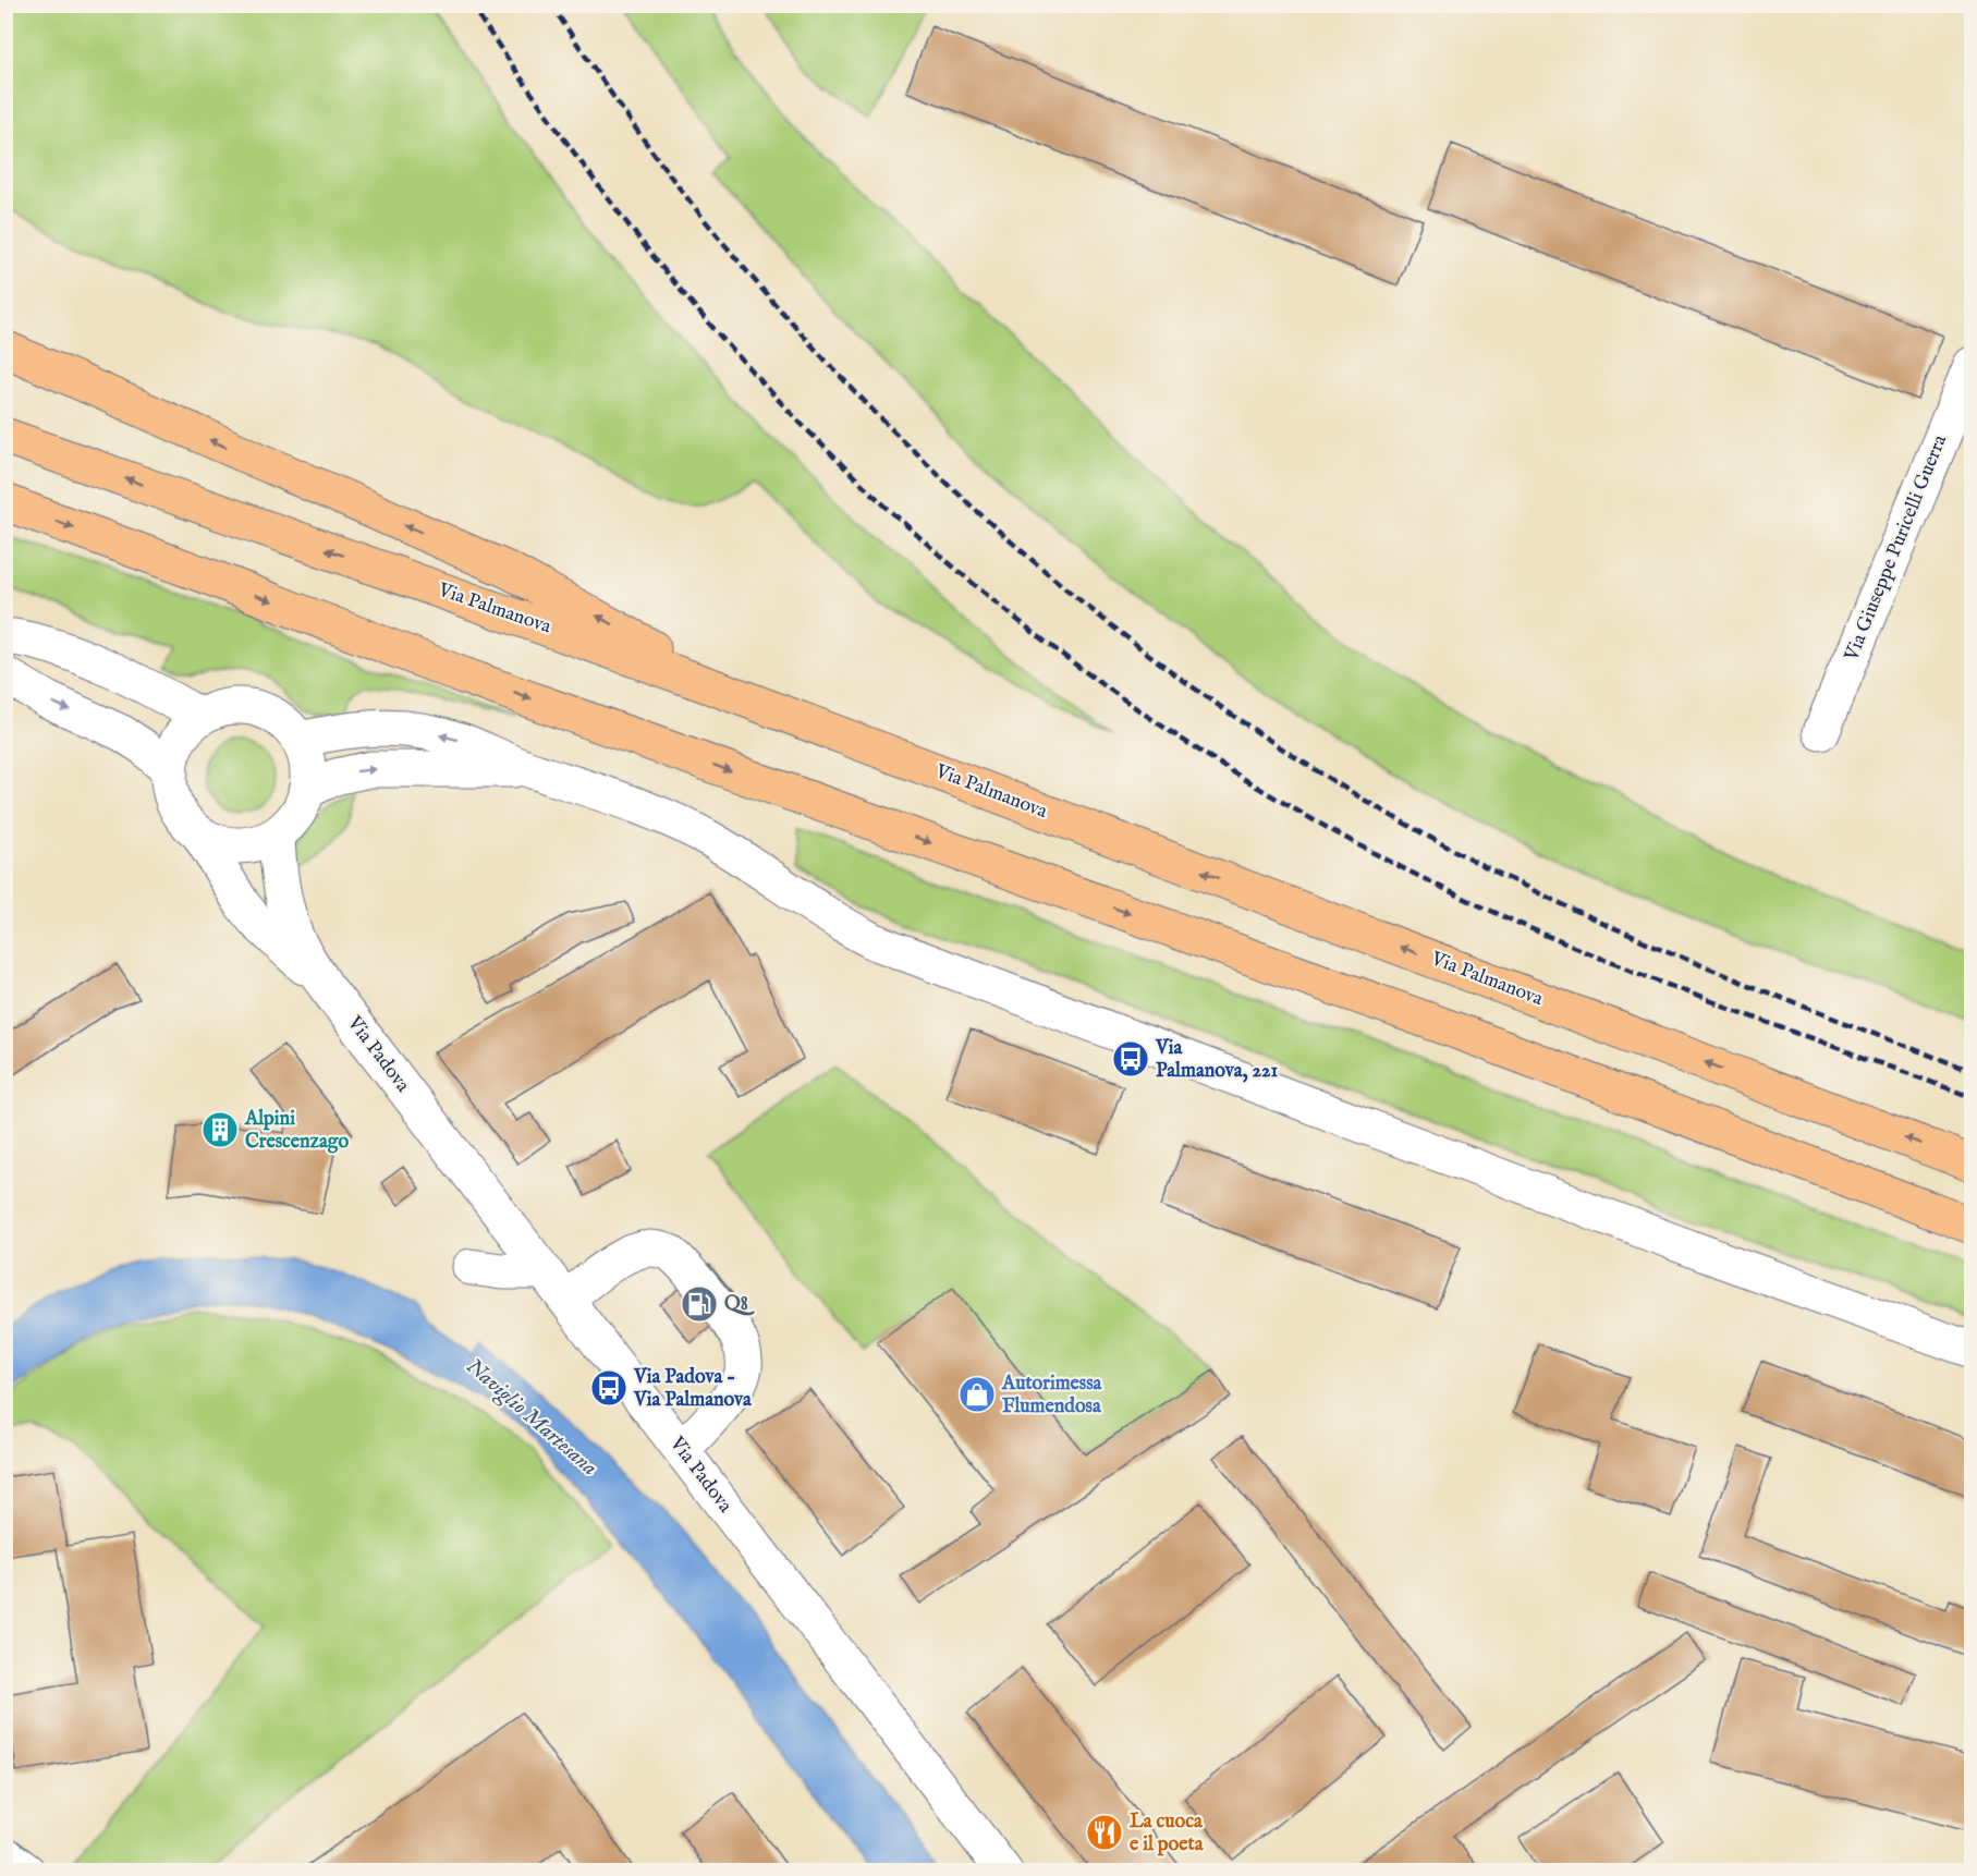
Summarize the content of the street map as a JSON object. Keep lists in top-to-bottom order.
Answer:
{
  "streets": {
    "highway": ["Via Palmanova"],
    "street": ["Via Giuseppe Puricelli Guerra", "Via Padova"]
  },
  "water": ["Naviglio Martesana"],
  "places": {
    "bus stop": ["Via Palmanova, 221", "Via Padova - Via Palmanova"],
    "building": ["Alpini Crescenzago"],
    "fuel station": ["Q8"],
    "shop": ["Autorimessa Flumendosa"],
    "restaurant": ["La cuoca e il poeta"]
  }
}
